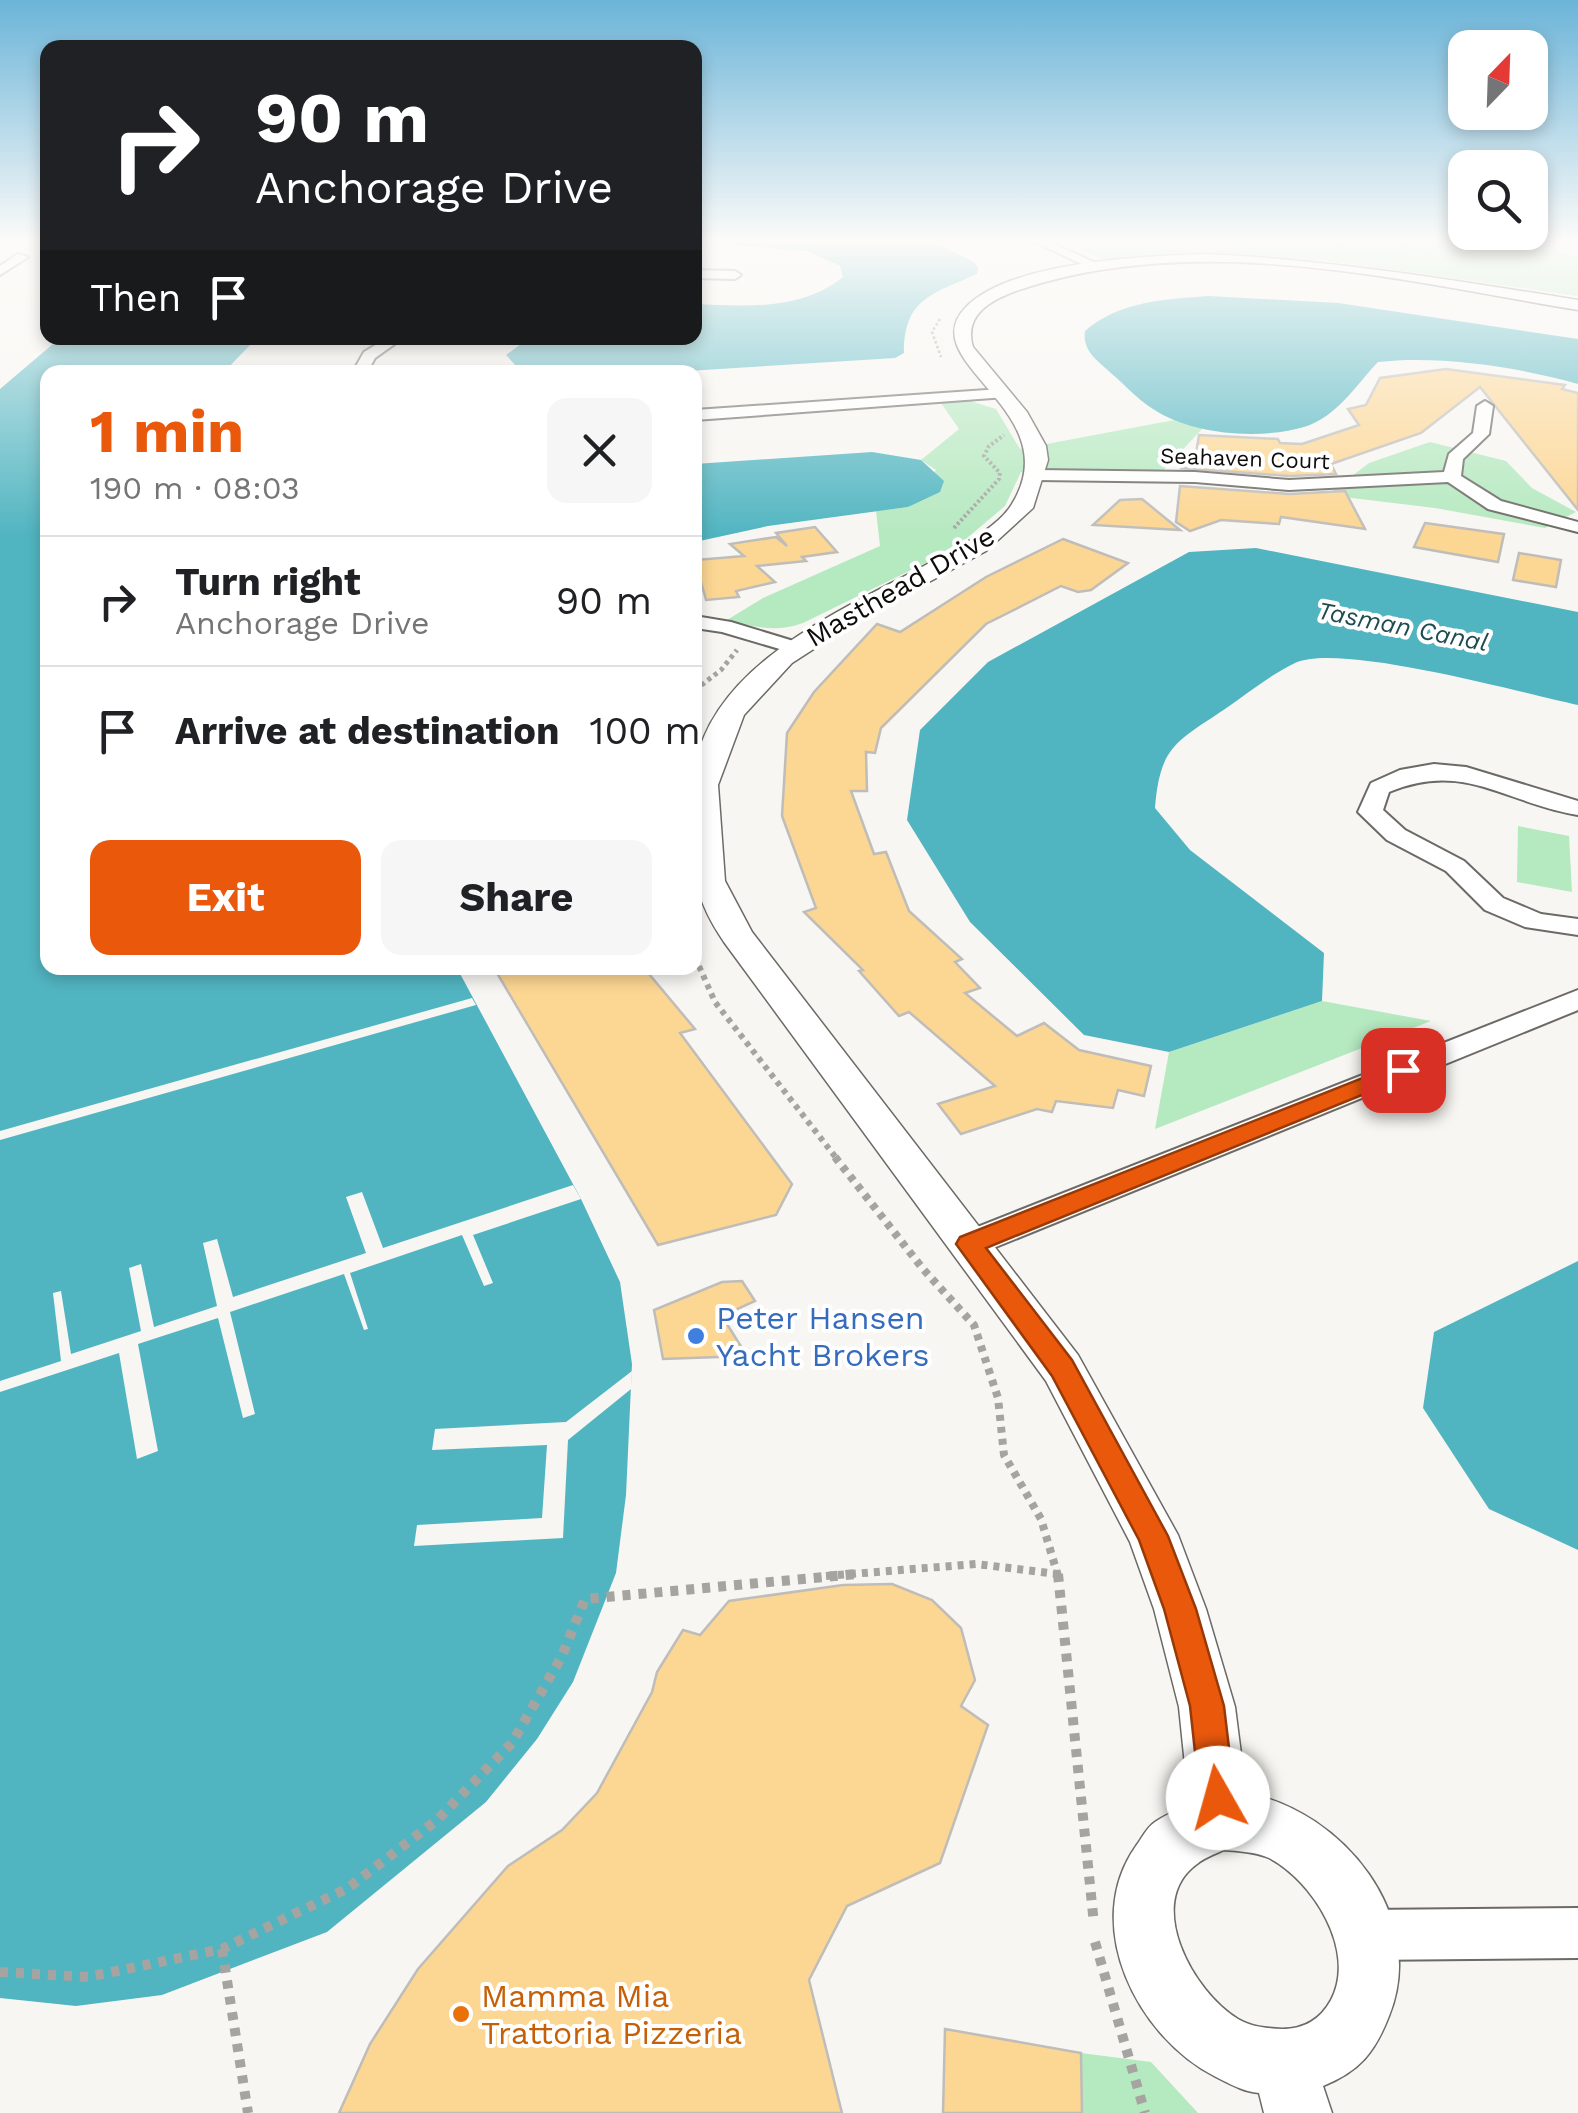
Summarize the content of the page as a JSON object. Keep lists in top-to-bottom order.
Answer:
{
  "streets": {
    "street": ["Seahaven Court", "Masthead Drive"]
  },
  "crossings": [
    ["Seahaven Court", "Masthead Drive"]
  ],
  "water": ["Tasman Canal"],
  "places": ["Peter Hansen Yacht Brokers", "Mamma Mia Trattoria Pizzeria"],
  "north": "top right",
  "page": {
    "turn": ["90 m", "Anchorage Drive"],
    "then": "Then",
    "heading": ["1 min", "190 m · 08:03"],
    "list": [
      {
        "name": "Turn right",
        "note": "Anchorage Drive",
        "value": "90 m"
      },
      {
        "name": "Arrive at destination",
        "value": "100 m"
      }
    ],
    "buttons": ["Exit", "Share"]
  }
}
